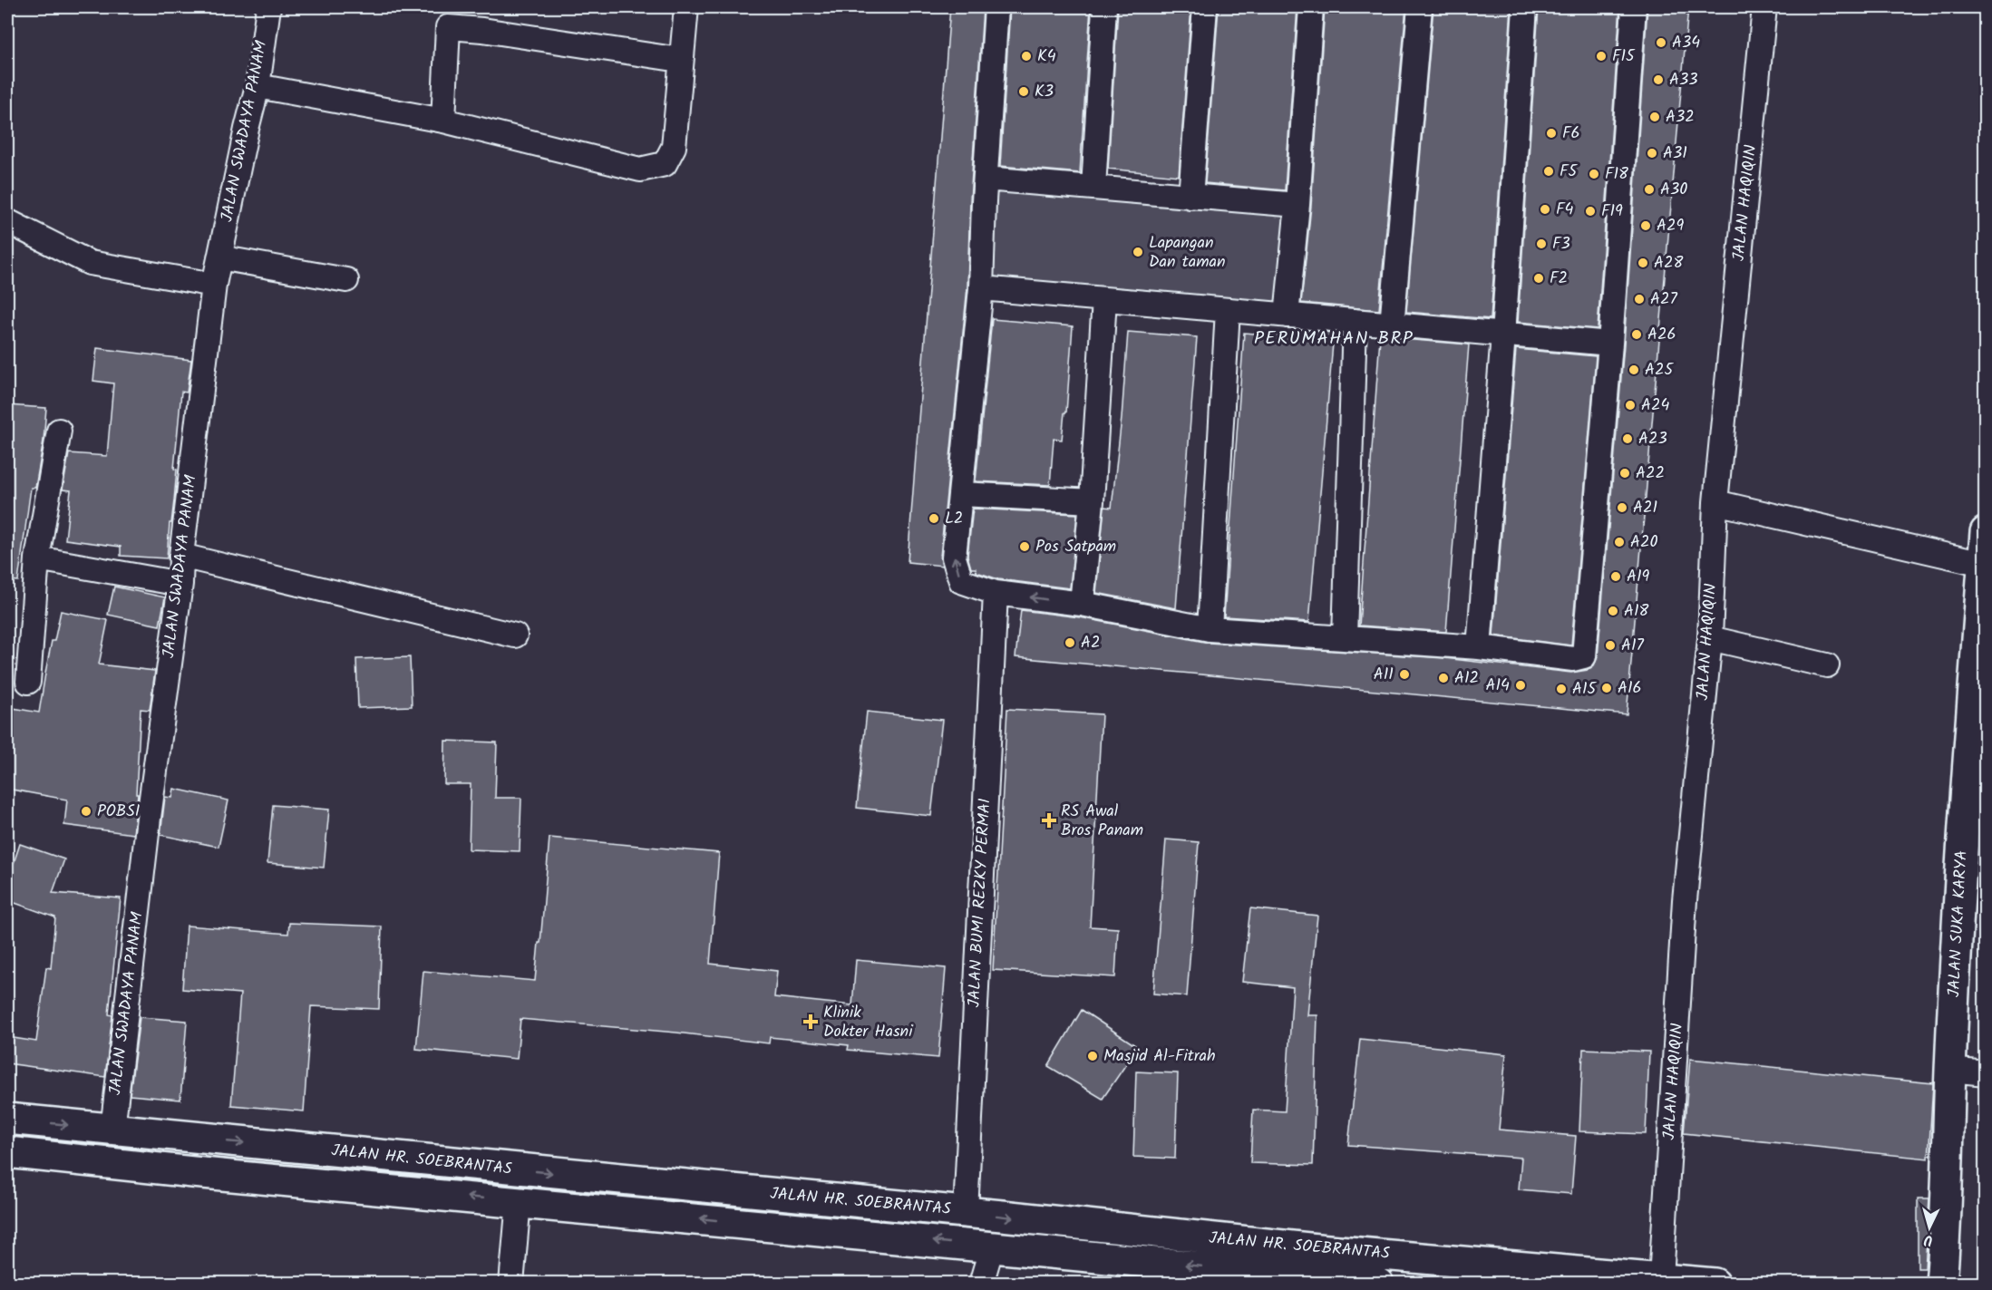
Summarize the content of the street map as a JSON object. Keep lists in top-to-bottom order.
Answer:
{
  "streets": {
    "main road": ["JALAN SUKA KARYA", "JALAN HR. SOEBRANTAS"],
    "street": ["JALAN SWADAYA PANAM", "JALAN HAQIQIN", "JALAN BUMI REZKY PERMAI"]
  },
  "crossings": [
    ["JALAN SWADAYA PANAM", "JALAN HR. SOEBRANTAS"],
    ["JALAN HAQIQIN", "JALAN HR. SOEBRANTAS"],
    ["JALAN BUMI REZKY PERMAI", "JALAN HR. SOEBRANTAS"]
  ],
  "districts": ["PERUMAHAN BRP"],
  "places": {
    "other": [
      "A34",
      "K4",
      "F15",
      "A33",
      "K3",
      "A32",
      "F6",
      "A31",
      "F5",
      "F18",
      "A30",
      "F4",
      "F19",
      "A29",
      "F3",
      "Lapangan Dan taman",
      "A28",
      "F2",
      "A27",
      "A26",
      "A25",
      "A24",
      "A23",
      "A22",
      "A21",
      "L2",
      "A20",
      "Pos Satpam",
      "A19",
      "A18",
      "A2",
      "A17",
      "A11",
      "A12",
      "A14",
      "A16",
      "A15",
      "POBSI",
      "Masjid Al-Fitrah"
    ],
    "health": ["RS Awal Bros Panam", "Klinik Dokter Hasni"]
  },
  "north": "bottom"
}
